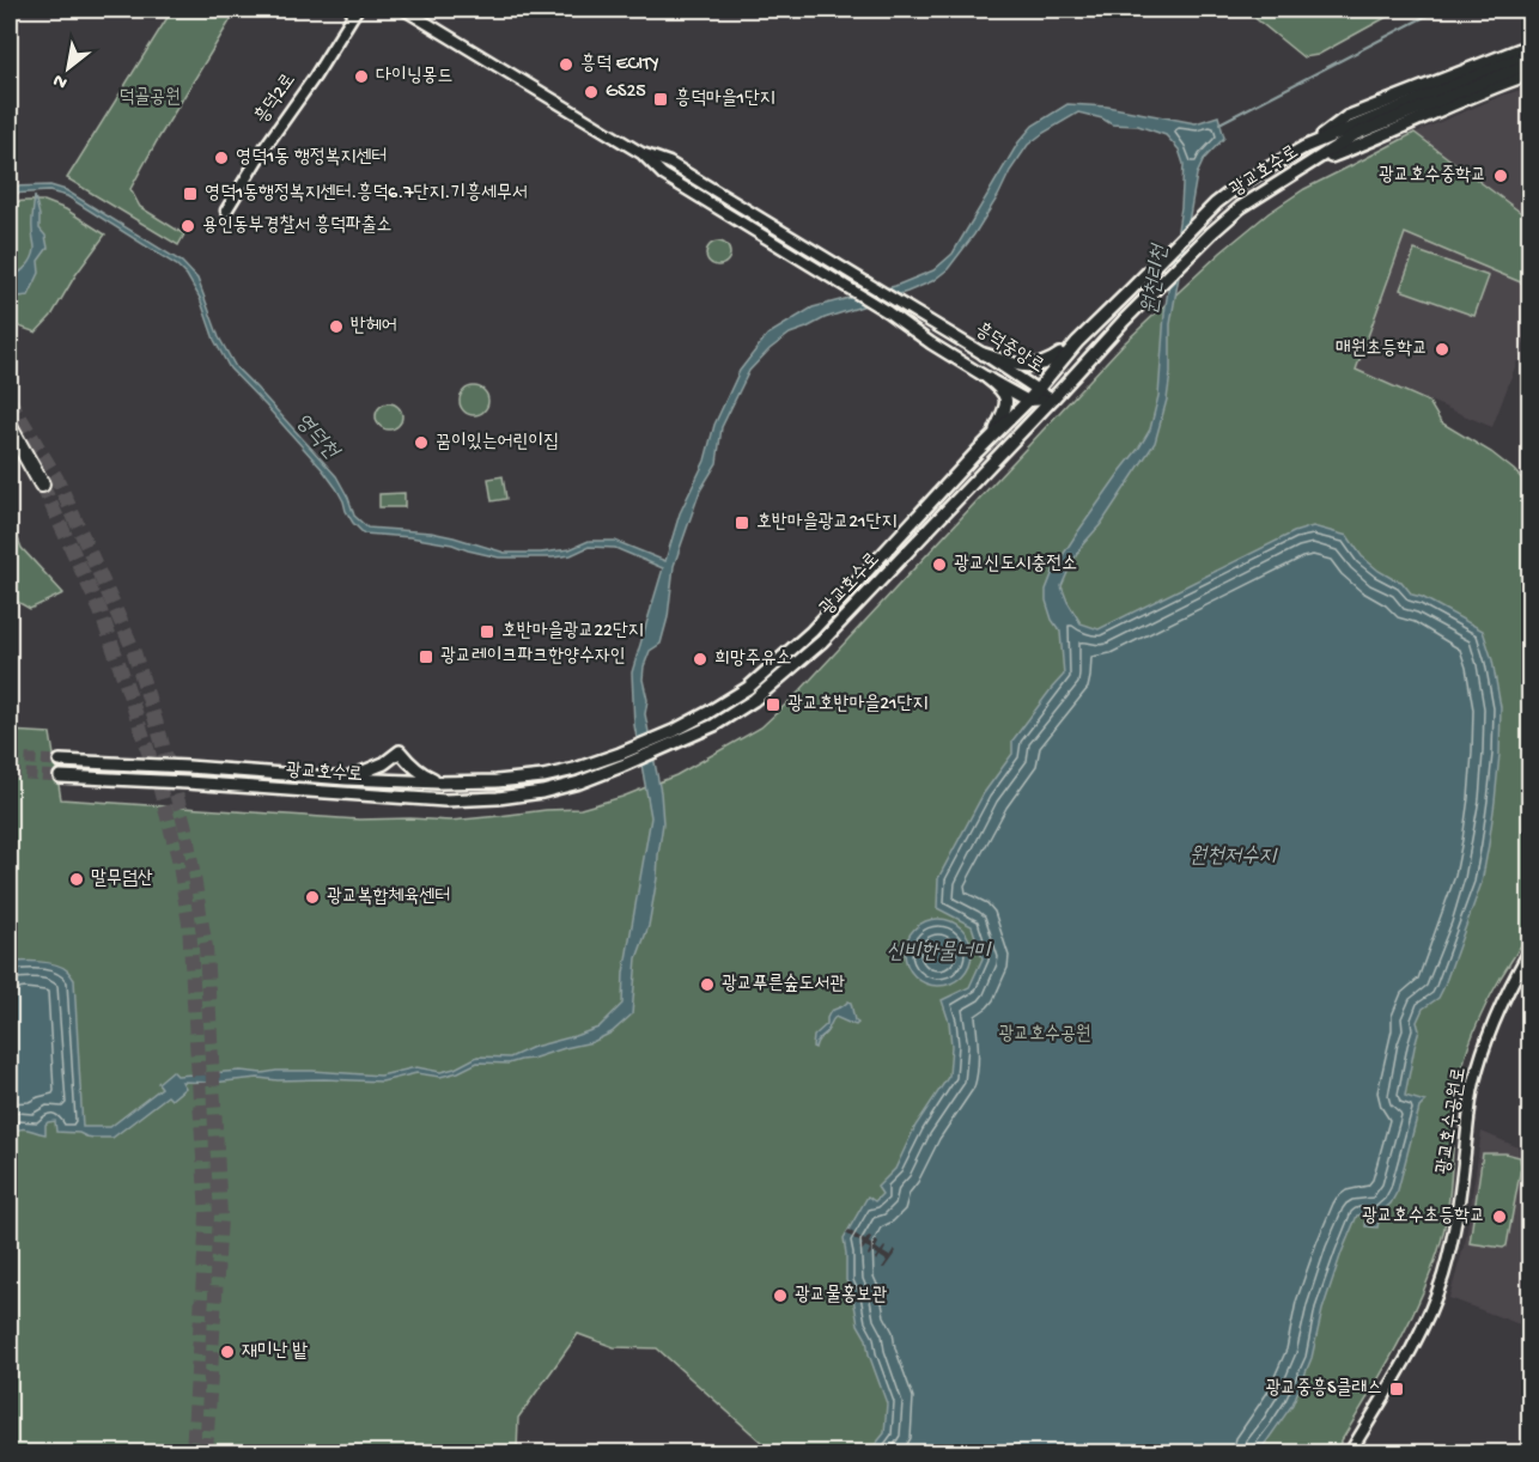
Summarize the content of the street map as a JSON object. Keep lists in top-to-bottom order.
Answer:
{
  "streets": {
    "main road": ["광교호수로"],
    "street": ["흥덕2로", "흥덕중앙로", "광교호수공원로"]
  },
  "crossings": [
    ["광교호수로", "흥덕중앙로"]
  ],
  "water": [
    "원천리천",
    "영덕천",
    "원천저수지",
    "신비한물너미"
  ],
  "parks": ["덕골공원", "광교호수공원"],
  "places": {
    "other": [
      "흥덕 ECITY",
      "다이닝몽드",
      "GS25",
      "영덕1동 행정복지센터",
      "광교호수중학교",
      "용인동부경찰서 흥덕파출소",
      "반헤어",
      "매원초등학교",
      "꿈이있는어린이집",
      "광교신도시충전소",
      "희망주유소",
      "말무덤산",
      "광교복합체육센터",
      "광교푸른숲도서관",
      "광교호수초등학교",
      "광교물홍보관",
      "재미난 밭"
    ],
    "transit": [
      "흥덕마을1단지",
      "영덕1동행정복지센터.흥덕6.7단지.기흥세무서",
      "호반마을광교21단지",
      "호반마을광교22단지",
      "광교레이크파크한양수자인",
      "광교호반마을21단지",
      "광교중흥S클래스"
    ]
  },
  "north": "bottom left"
}
